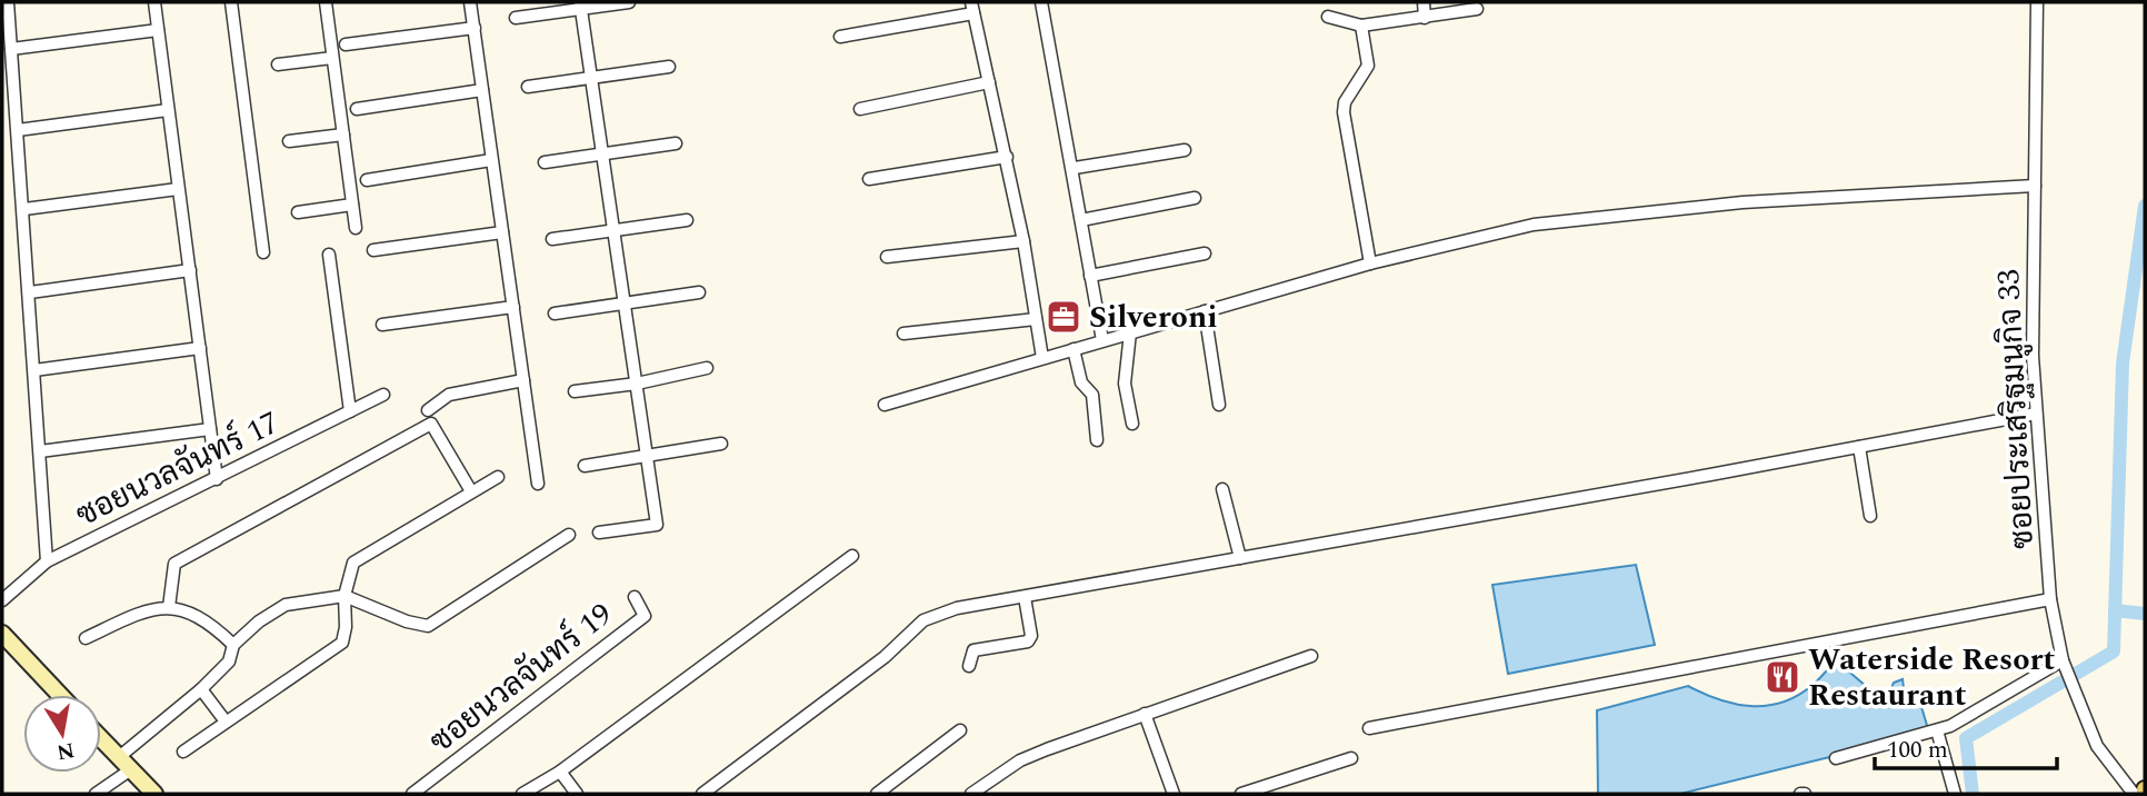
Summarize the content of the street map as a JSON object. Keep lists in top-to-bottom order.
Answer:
{
  "streets": {
    "street": ["ซอยประเสริฐมนูกิจ 33", "ซอยนวลจันทร์ 17", "ซอยนวลจันทร์ 19"]
  },
  "places": {
    "office": ["Silveroni"],
    "restaurant": ["Waterside Resort Restaurant"]
  },
  "scale_bar": "100 m",
  "north": "bottom"
}
